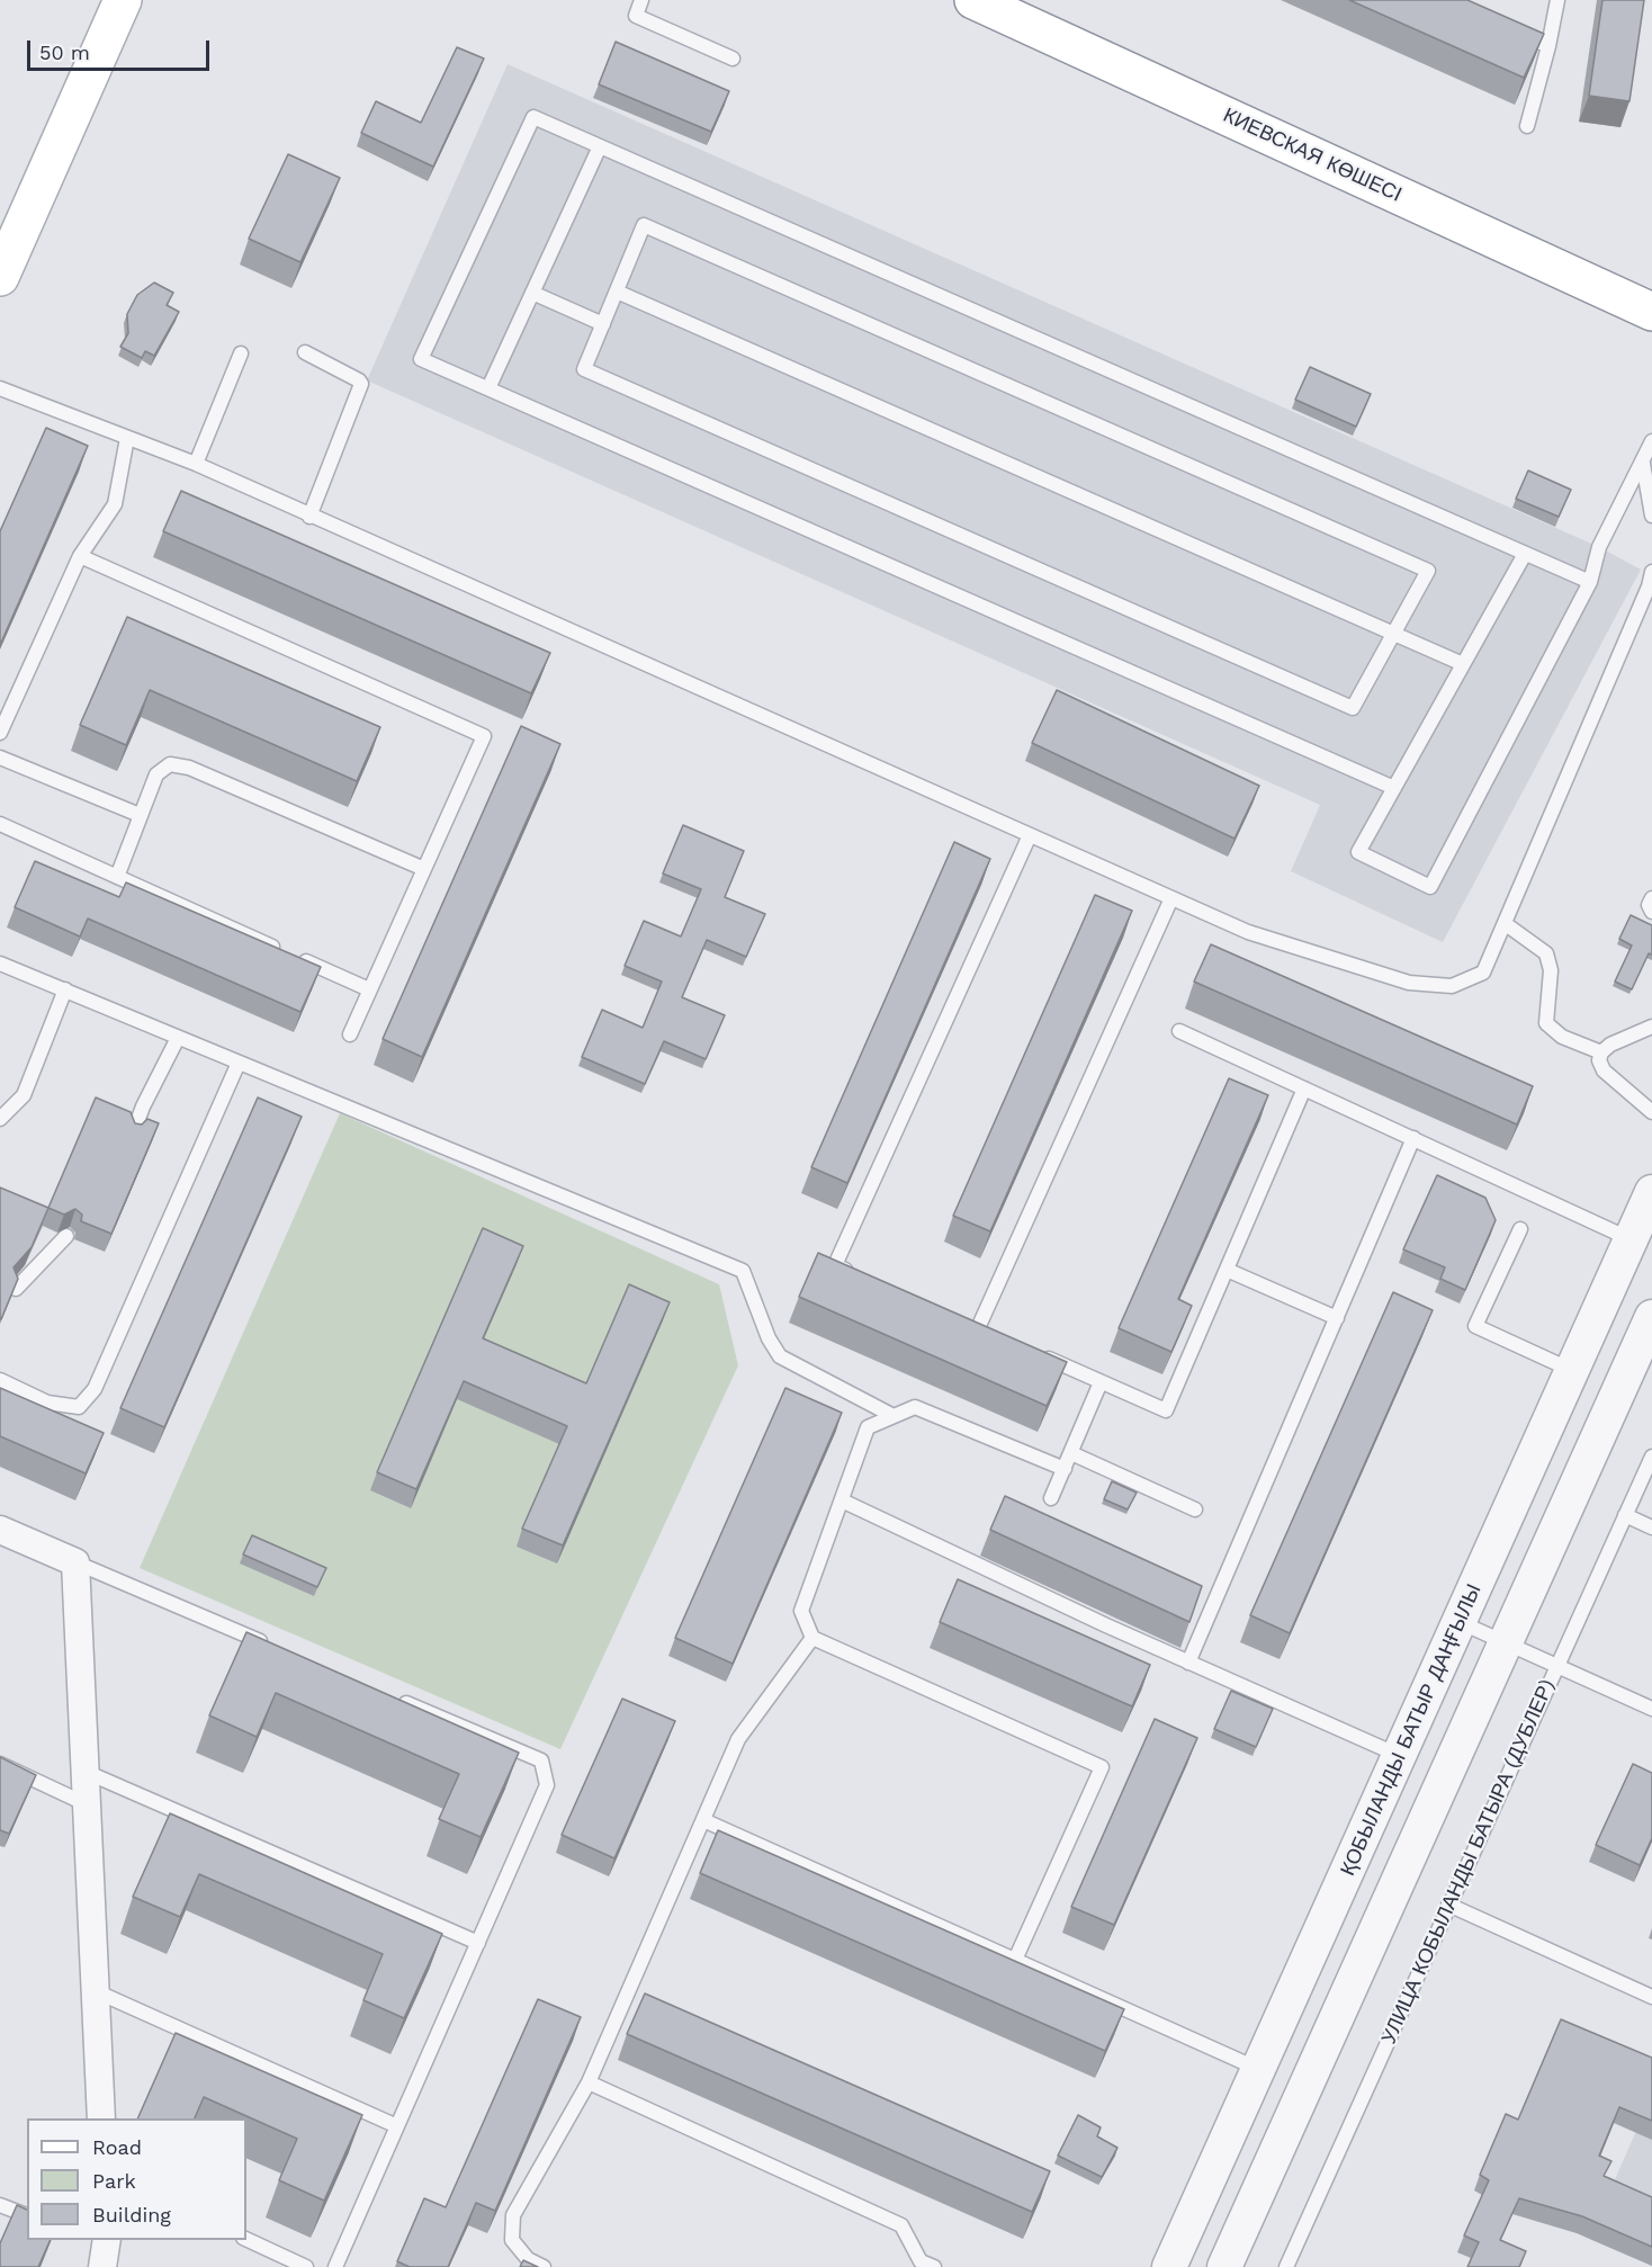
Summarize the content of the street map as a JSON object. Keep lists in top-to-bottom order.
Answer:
{
  "streets": {
    "main road": ["КИЕВСКАЯ КӨШЕСІ"],
    "street": ["ҚОБЫЛАНДЫ БАТЫР ДАҢҒЫЛЫ"],
    "lane": ["УЛИЦА КОБЫЛАНДЫ БАТЫРА (ДУБЛЕР)"]
  },
  "legend": ["Road", "Park", "Building"],
  "scale_bar": "50 m"
}
